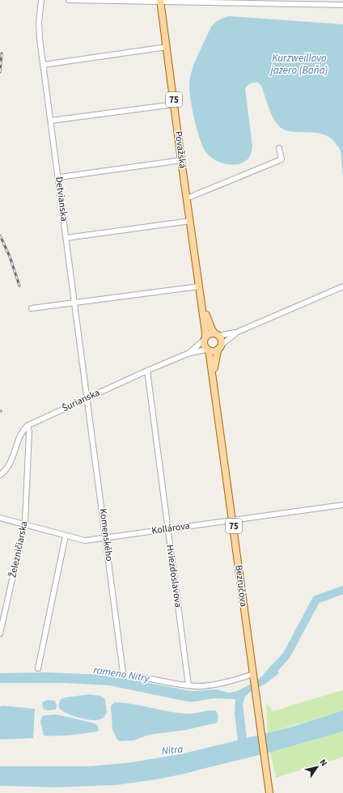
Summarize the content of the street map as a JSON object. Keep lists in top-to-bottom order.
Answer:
{
  "streets": {
    "main road": ["75", "Považská", "Bezručova"],
    "street": [
      "Detvianska",
      "Šurianska",
      "Kollárova",
      "Komenského",
      "Železničiarska",
      "Hviezdoslavova"
    ]
  },
  "crossings": [
    ["Považská", "Šurianska"],
    ["Považská", "Bezručova"],
    ["Detvianska", "Šurianska"],
    ["Detvianska", "Komenského"],
    ["Šurianska", "Komenského"],
    ["Šurianska", "Železničiarska"],
    ["Šurianska", "Hviezdoslavova"],
    ["Šurianska", "Bezručova"],
    ["Kollárova", "Komenského"],
    ["Kollárova", "Železničiarska"],
    ["Kollárova", "Hviezdoslavova"],
    ["Kollárova", "Bezručova"]
  ],
  "water": ["Kurzweillovo jazero (Baňa)", "rameno Nitry", "Nitra"],
  "north": "top right"
}
